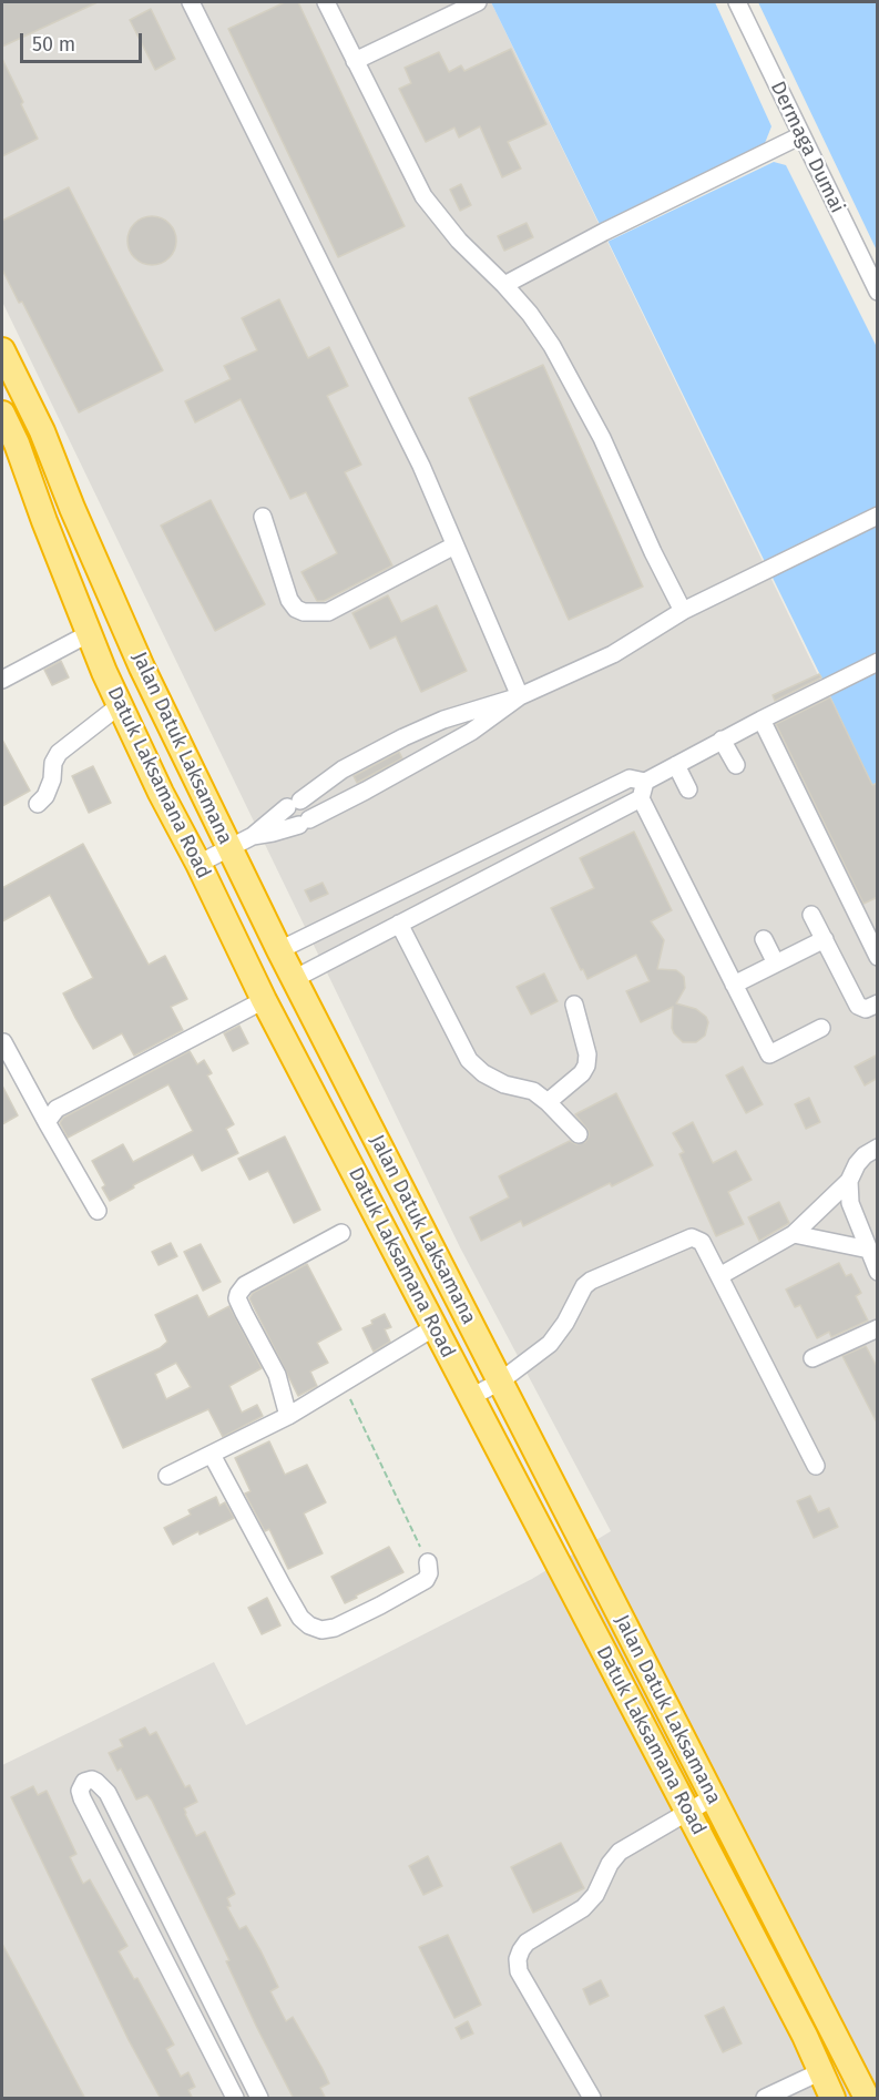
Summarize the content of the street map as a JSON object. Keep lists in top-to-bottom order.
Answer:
{
  "streets": {
    "highway": ["Jalan Datuk Laksamana", "Datuk Laksamana Road"],
    "street": ["Dermaga Dumai"]
  },
  "scale_bar": "50 m"
}
